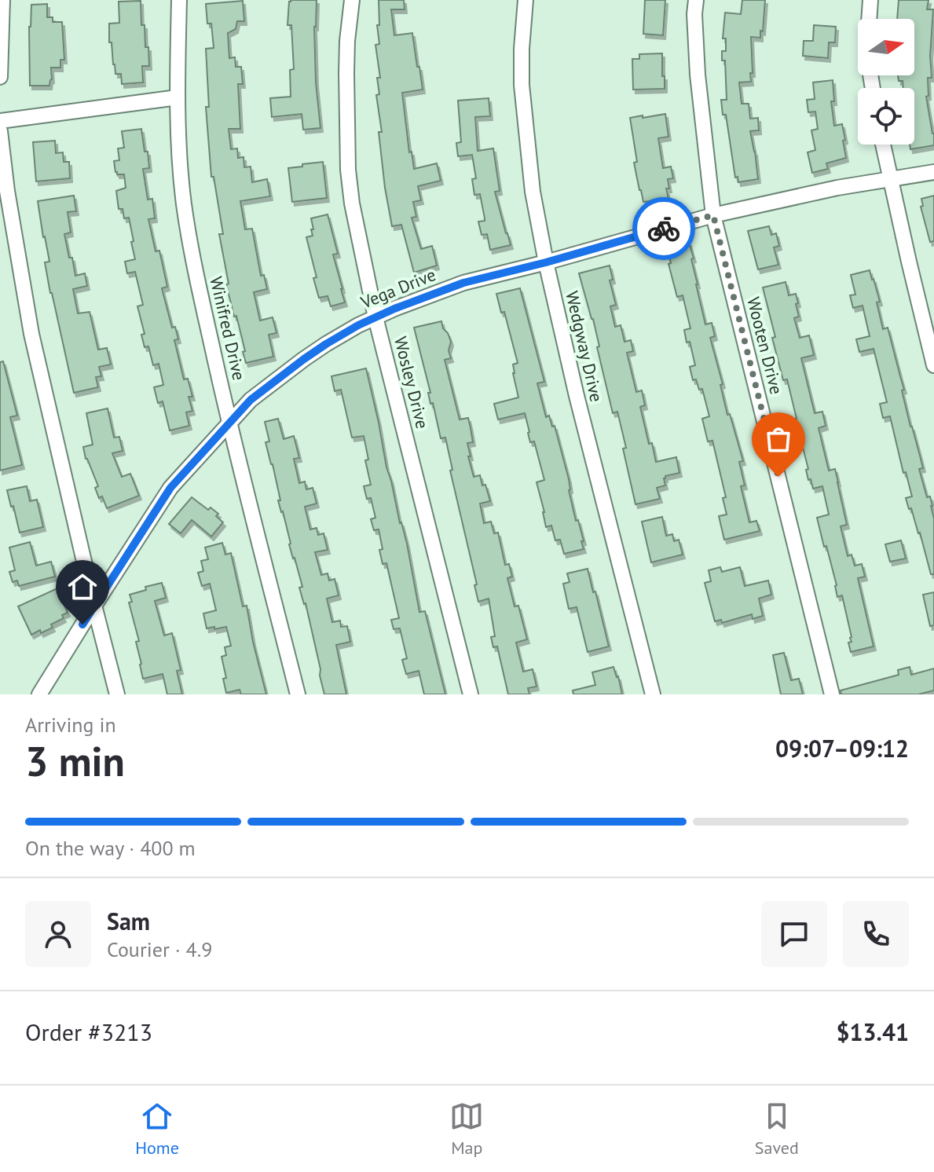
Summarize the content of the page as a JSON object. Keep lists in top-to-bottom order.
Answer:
{
  "streets": {
    "street": [
      "Vega Drive",
      "Winifred Drive",
      "Wooten Drive",
      "Wedgway Drive",
      "Wosley Drive"
    ]
  },
  "crossings": [
    ["Vega Drive", "Winifred Drive"],
    ["Vega Drive", "Wooten Drive"],
    ["Vega Drive", "Wedgway Drive"],
    ["Vega Drive", "Wosley Drive"]
  ],
  "north": "right",
  "page": {
    "heading": ["3 min", "Arriving in", "09:07–09:12"],
    "panel": [
      "Sam",
      "Courier · 4.9",
      "Order #3213",
      "$13.41"
    ],
    "bar": "On the way · 400 m",
    "tabs": ["Home", "Map", "Saved"]
  }
}
